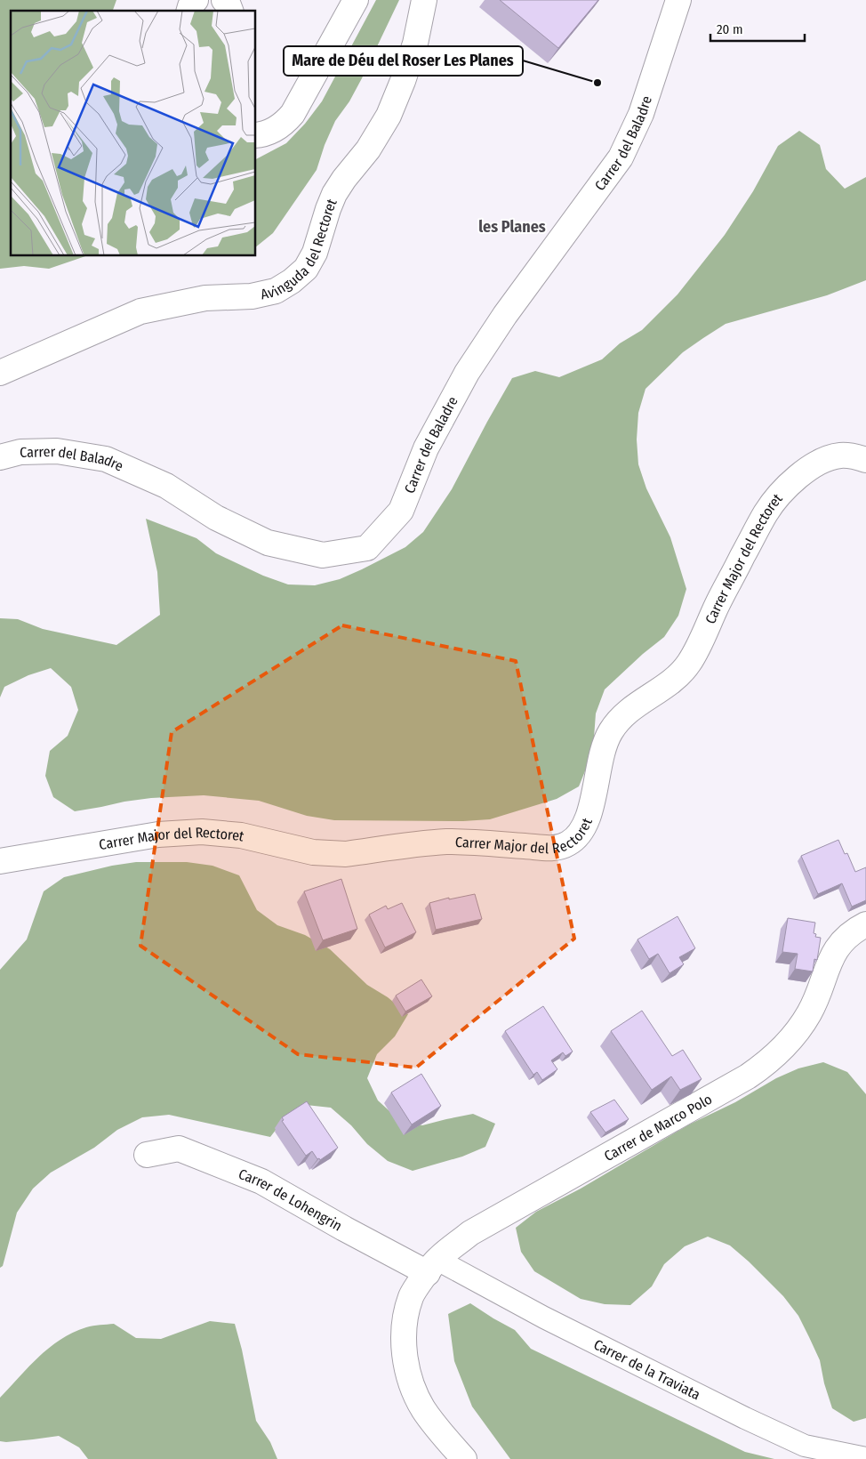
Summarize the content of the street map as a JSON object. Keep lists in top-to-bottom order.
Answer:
{
  "streets": {
    "street": [
      "Carrer del Baladre",
      "Avinguda del Rectoret",
      "Carrer Major del Rectoret",
      "Carrer de Marco Polo",
      "Carrer de Lohengrin",
      "Carrer de la Traviata"
    ]
  },
  "crossings": [
    ["Carrer de Marco Polo", "Carrer de Lohengrin"],
    ["Carrer de Marco Polo", "Carrer de la Traviata"],
    ["Carrer de Lohengrin", "Carrer de la Traviata"]
  ],
  "districts": ["les Planes"],
  "places": ["Mare de Déu del Roser Les Planes"],
  "scale_bar": "20 m"
}
